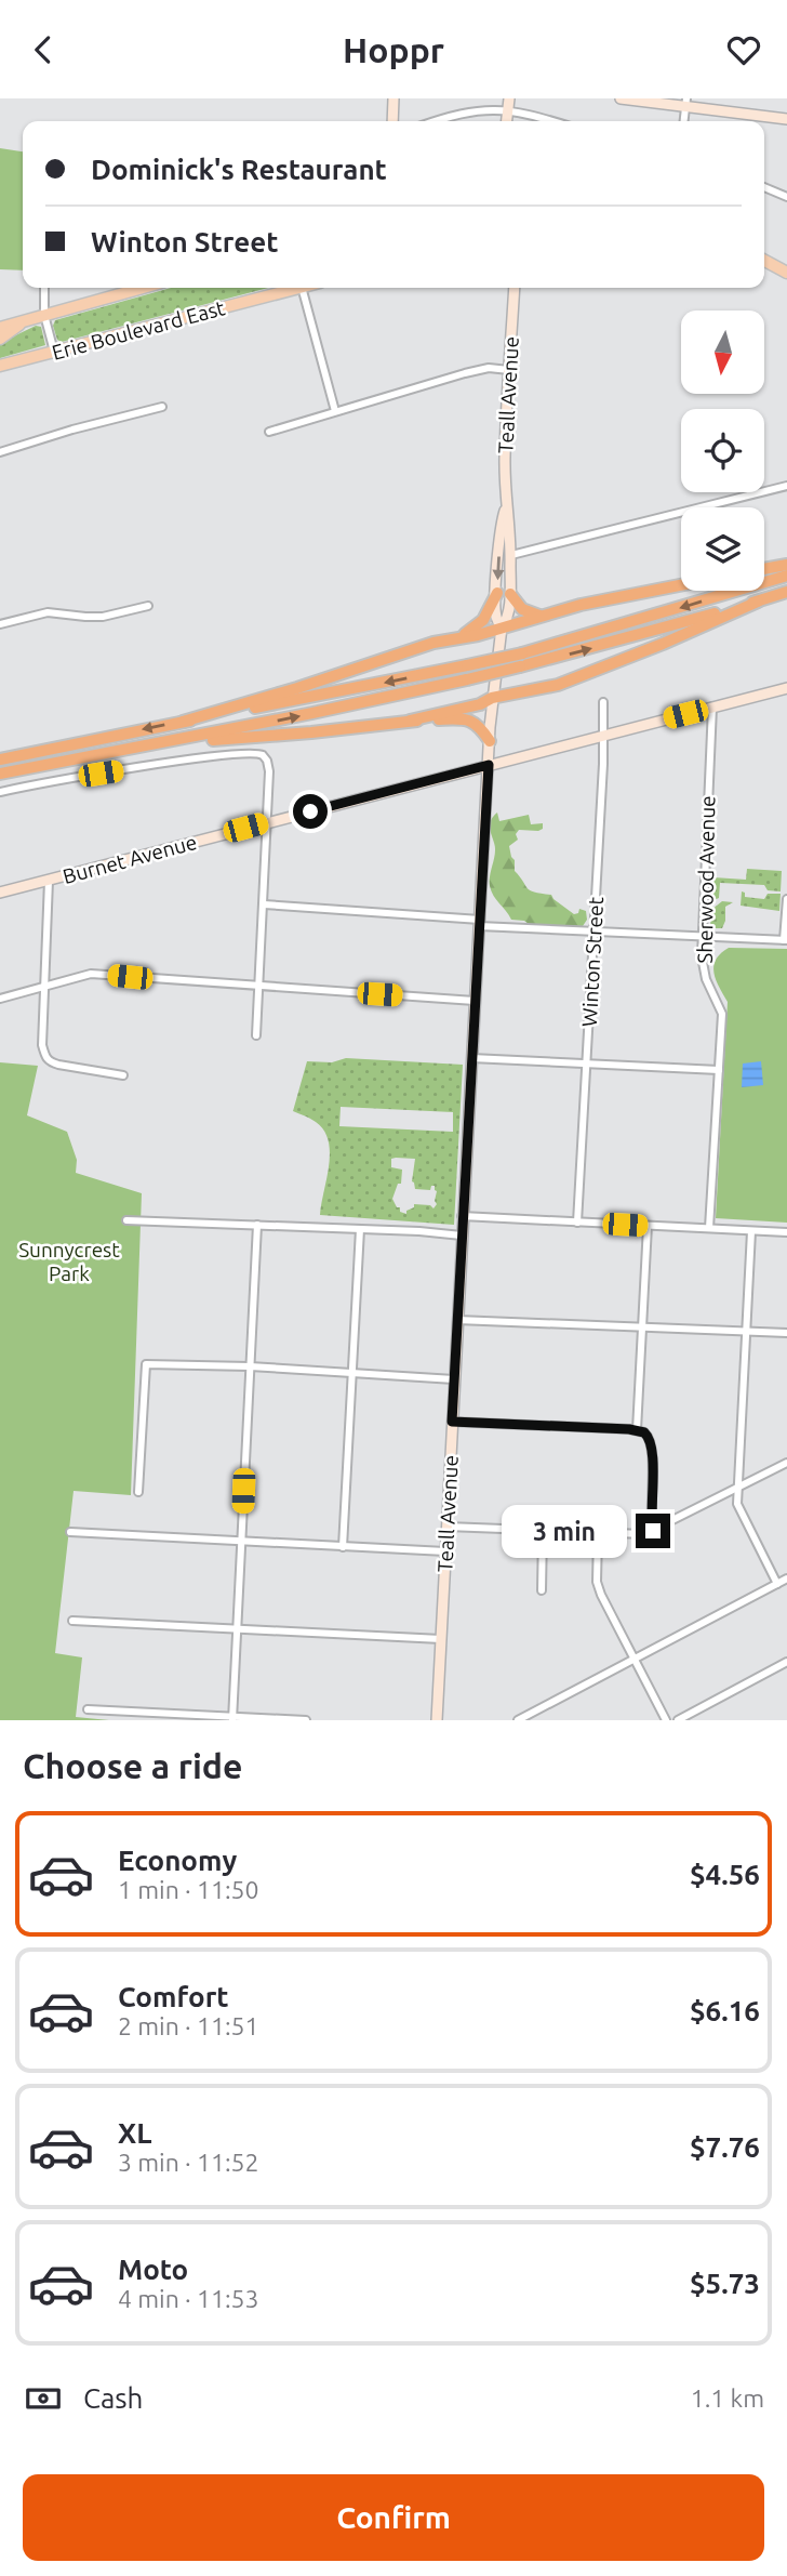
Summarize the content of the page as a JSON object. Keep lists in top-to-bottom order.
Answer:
{
  "streets": {
    "main road": ["Erie Boulevard East"],
    "street": [
      "Teall Avenue",
      "Burnet Avenue",
      "Sherwood Avenue",
      "Winton Street"
    ]
  },
  "crossings": [
    ["Teall Avenue", "Burnet Avenue"],
    ["Burnet Avenue", "Sherwood Avenue"],
    ["Burnet Avenue", "Winton Street"]
  ],
  "parks": ["Sunnycrest Park"],
  "north": "bottom",
  "page": {
    "header": "Hoppr",
    "banner": ["Dominick's Restaurant", "Winton Street"],
    "bubble": "3 min",
    "heading": "Choose a ride",
    "list": [
      {
        "name": "Economy",
        "note": "1 min · 11:50",
        "value": "$4.56"
      },
      {
        "name": "Comfort",
        "note": "2 min · 11:51",
        "value": "$6.16"
      },
      {
        "name": "XL",
        "note": "3 min · 11:52",
        "value": "$7.76"
      },
      {
        "name": "Moto",
        "note": "4 min · 11:53",
        "value": "$5.73"
      }
    ],
    "pay": ["Cash", "1.1 km"],
    "buttons": "Confirm"
  }
}
